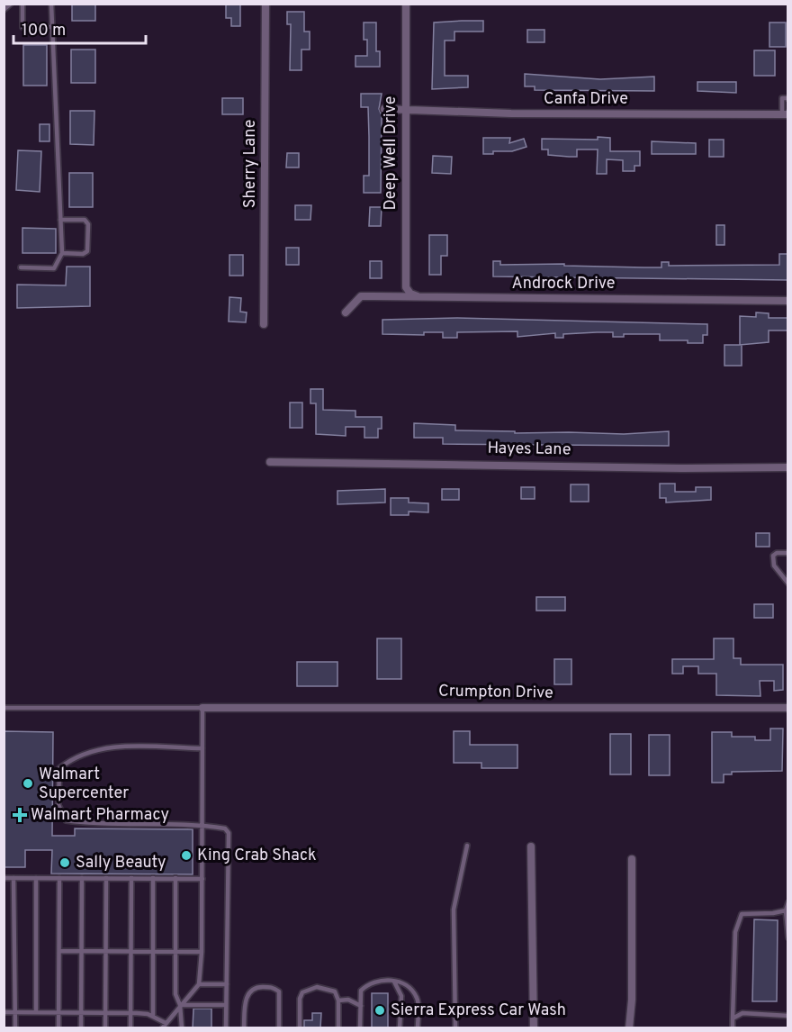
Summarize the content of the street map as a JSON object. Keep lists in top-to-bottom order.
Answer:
{
  "streets": {
    "street": [
      "Canfa Drive",
      "Deep Well Drive",
      "Sherry Lane",
      "Androck Drive",
      "Hayes Lane",
      "Crumpton Drive"
    ]
  },
  "crossings": [
    ["Canfa Drive", "Deep Well Drive"],
    ["Deep Well Drive", "Androck Drive"]
  ],
  "places": {
    "other": [
      "Walmart Supercenter",
      "King Crab Shack",
      "Sally Beauty",
      "Sierra Express Car Wash"
    ],
    "health": ["Walmart Pharmacy"]
  },
  "scale_bar": "100 m"
}
